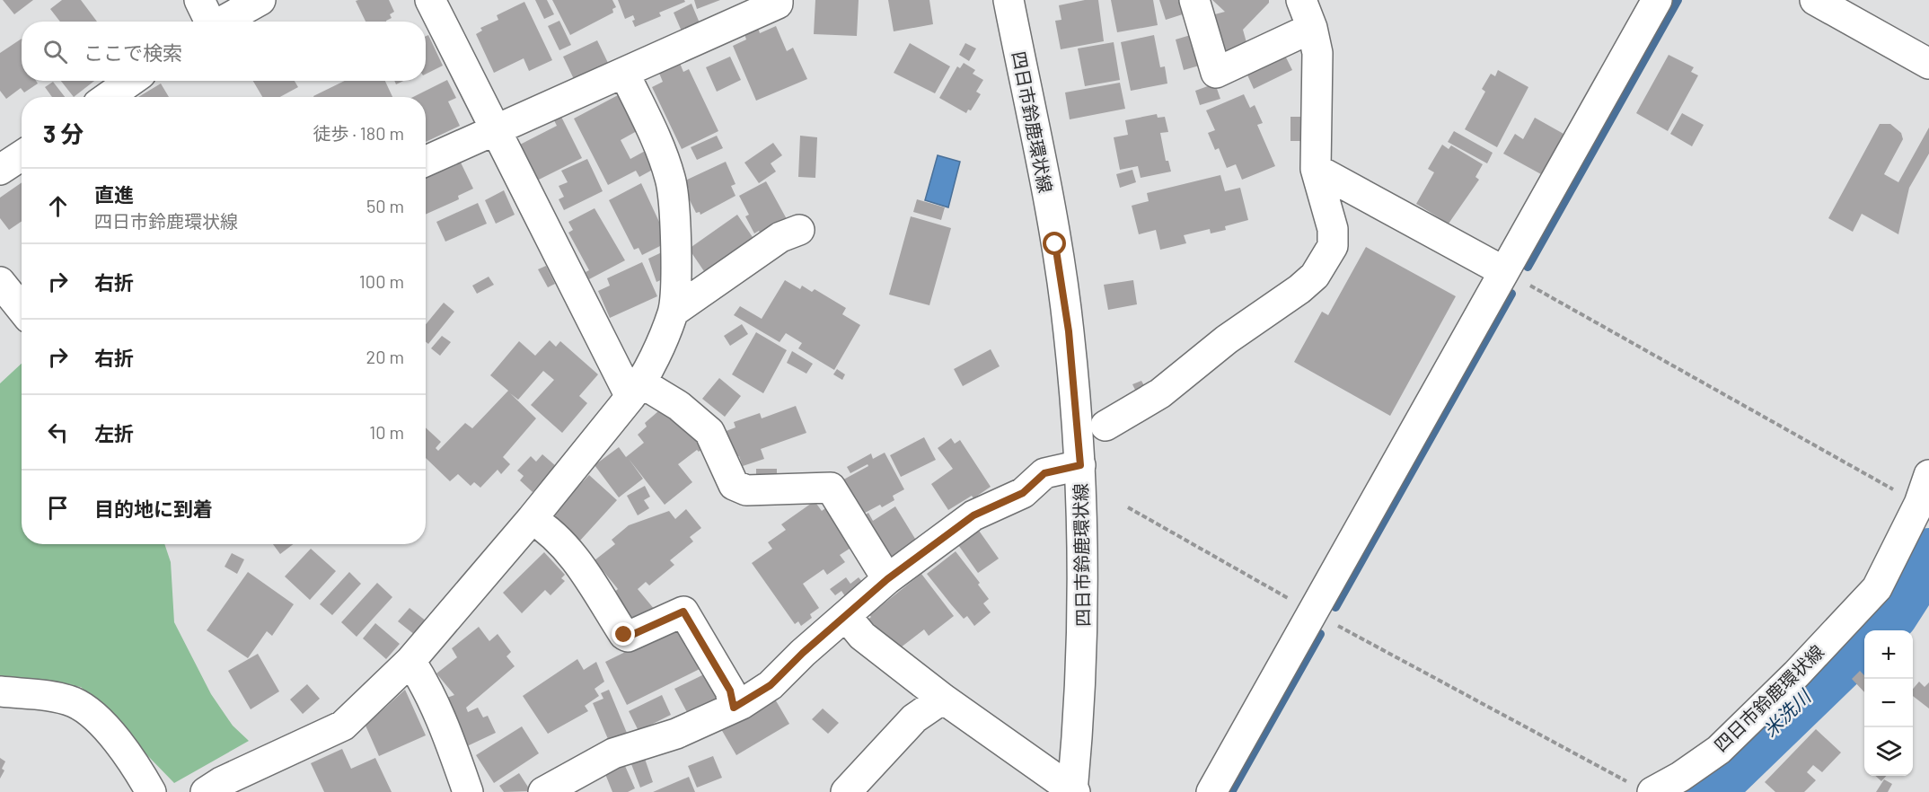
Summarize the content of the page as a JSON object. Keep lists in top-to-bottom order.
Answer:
{
  "streets": {
    "street": ["四日市鈴鹿環状線"]
  },
  "water": ["米洗川"],
  "page": {
    "search": "ここで検索",
    "heading": ["3 分", "徒歩 · 180 m"],
    "list": [
      ["直進", "四日市鈴鹿環状線", "50 m"],
      ["右折", "100 m"],
      ["右折", "20 m"],
      ["左折", "10 m"],
      "目的地に到着"
    ],
    "map_buttons": ["+", "−"]
  }
}
